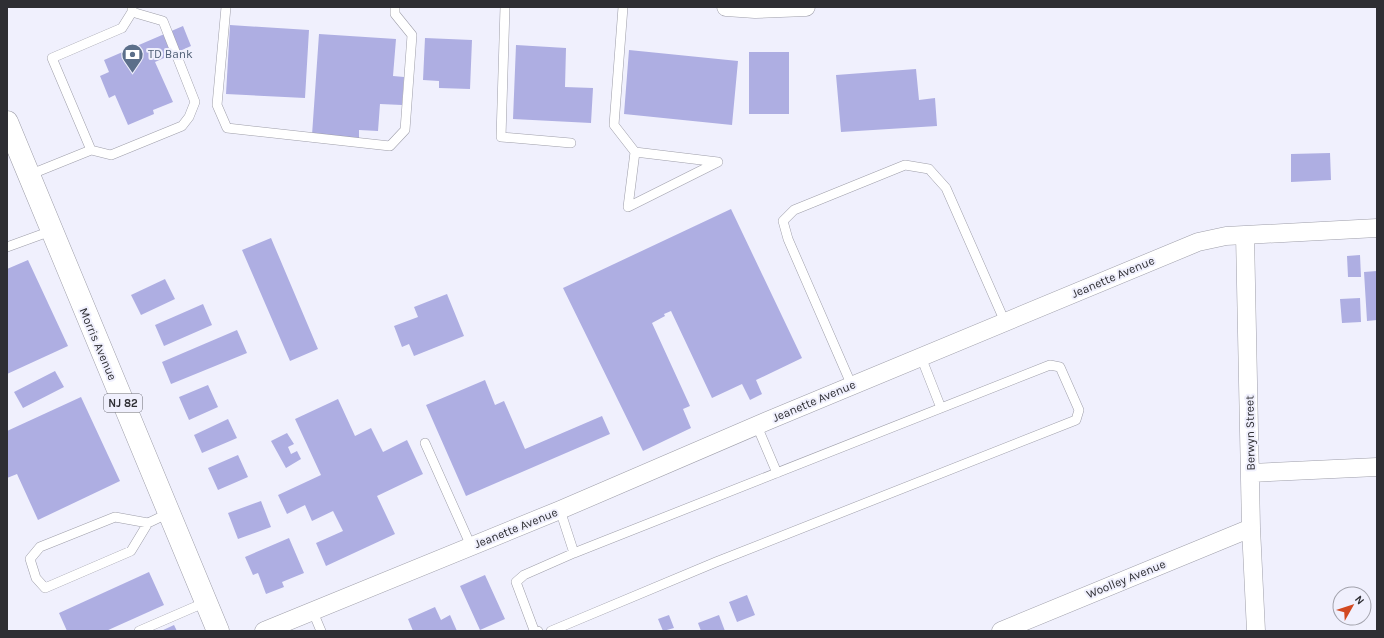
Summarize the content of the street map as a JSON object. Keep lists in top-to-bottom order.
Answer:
{
  "streets": {
    "main road": ["Morris Avenue", "NJ 82"],
    "street": ["Jeanette Avenue", "Berwyn Street", "Woolley Avenue"]
  },
  "crossings": [
    ["Jeanette Avenue", "Berwyn Street"],
    ["Berwyn Street", "Woolley Avenue"]
  ],
  "places": {
    "bank": ["TD Bank"]
  },
  "north": "top right"
}
